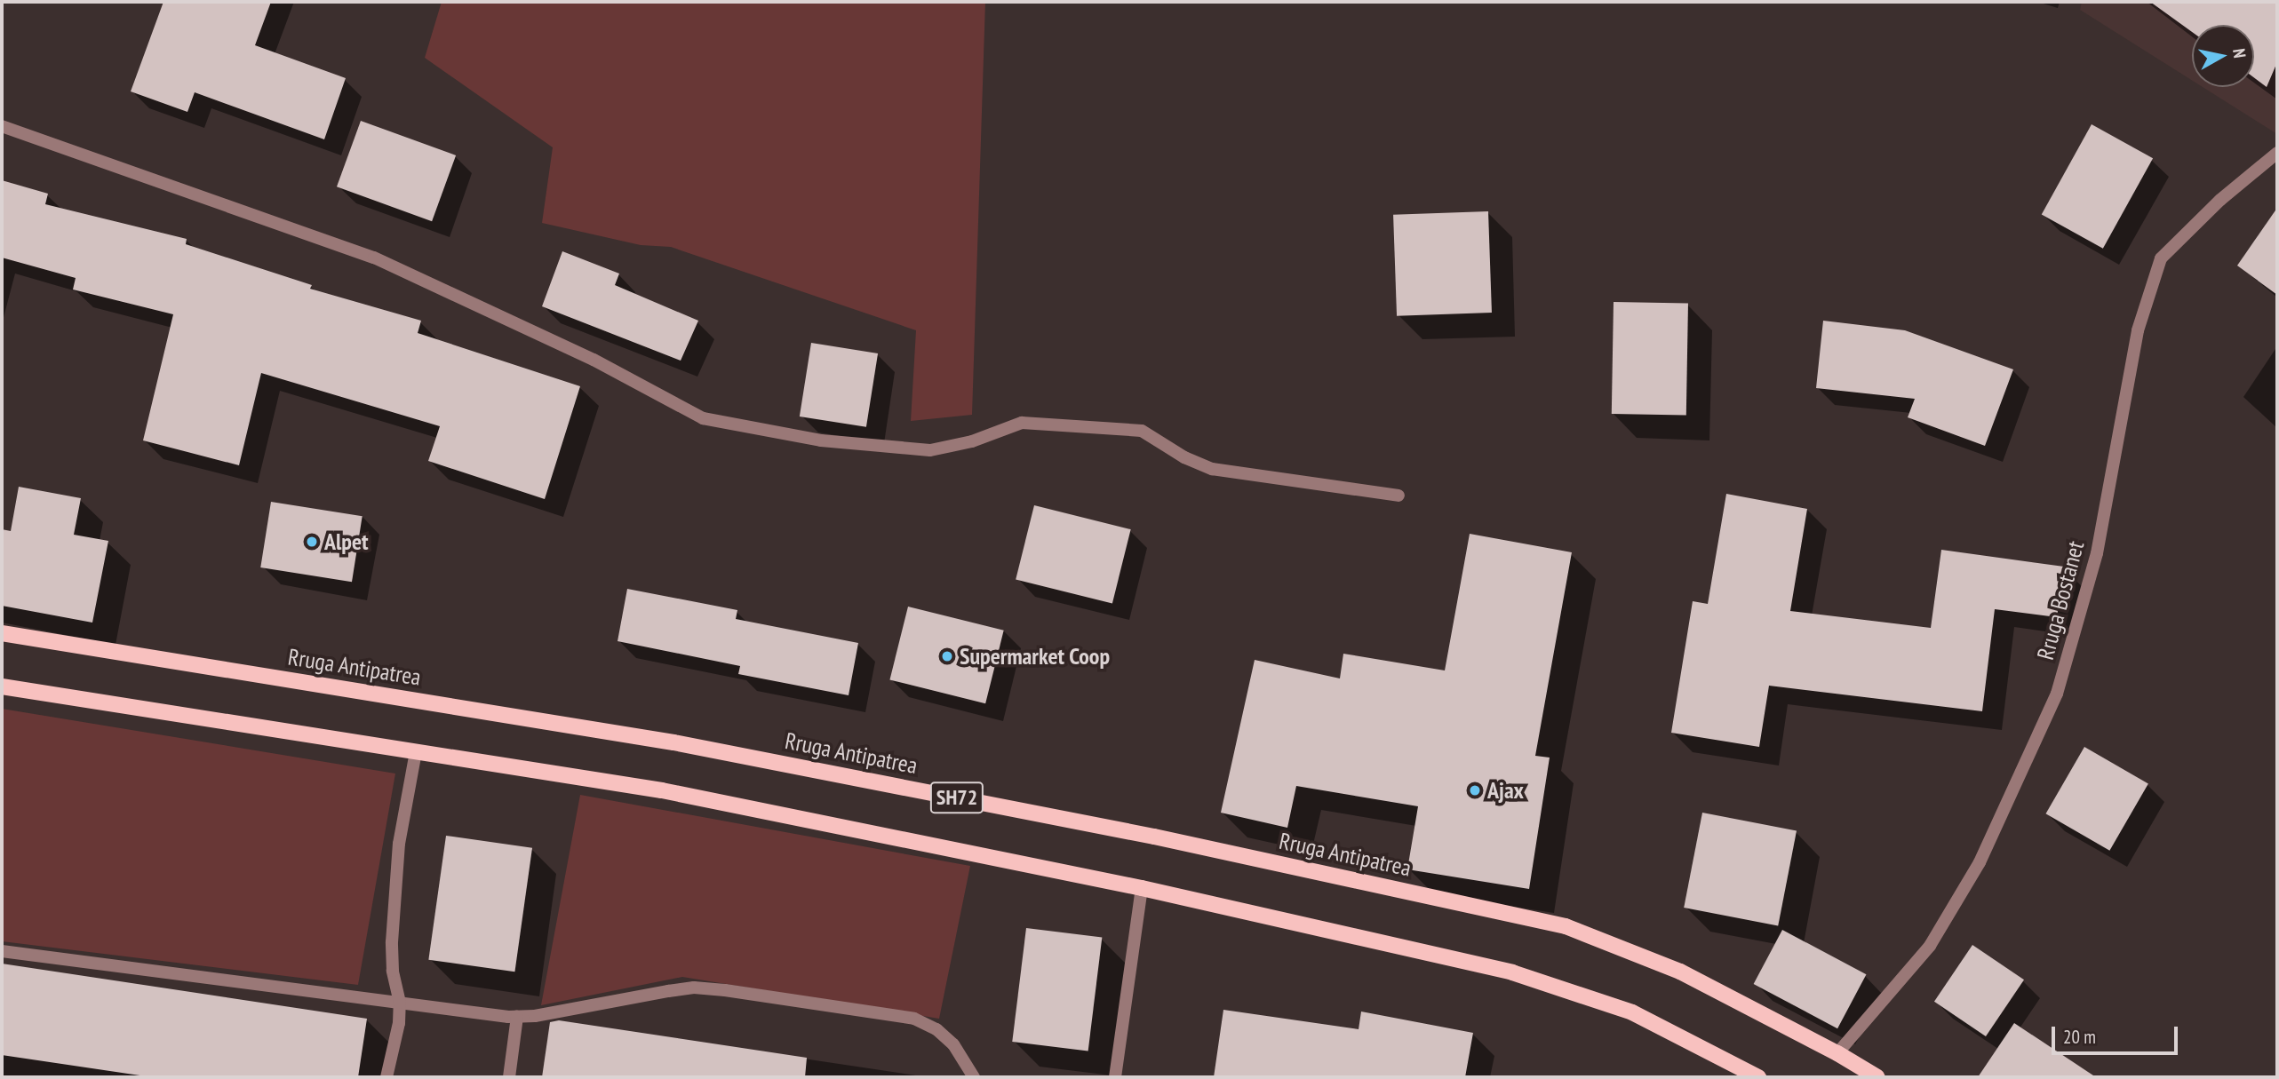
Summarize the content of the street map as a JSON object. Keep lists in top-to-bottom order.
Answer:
{
  "streets": {
    "main road": ["Rruga Antipatrea", "SH72"],
    "street": ["Rruga Bostanet"]
  },
  "crossings": [
    ["Rruga Bostanet", "Rruga Antipatrea"]
  ],
  "places": ["Alpet", "Supermarket Coop", "Ajax"],
  "scale_bar": "20 m",
  "north": "right"
}
